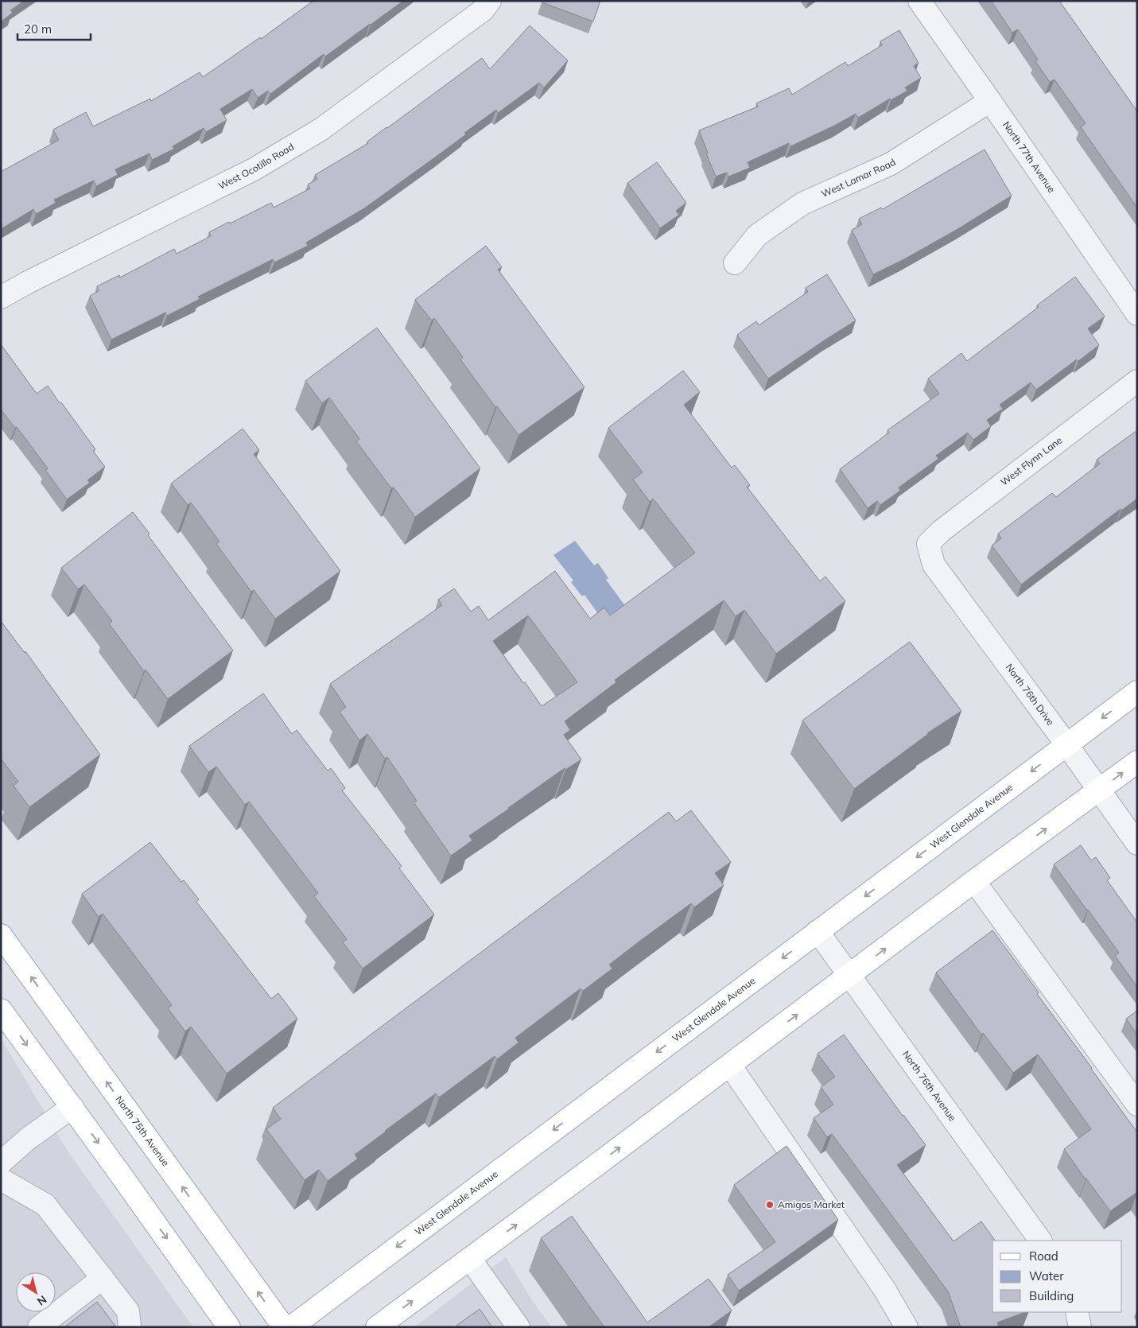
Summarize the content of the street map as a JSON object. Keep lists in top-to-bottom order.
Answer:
{
  "streets": {
    "main road": ["West Glendale Avenue", "North 75th Avenue"],
    "street": [
      "North 77th Avenue",
      "West Ocotillo Road",
      "West Lamar Road",
      "West Flynn Lane",
      "North 76th Drive",
      "North 76th Avenue"
    ]
  },
  "crossings": [
    ["North 77th Avenue", "West Lamar Road"],
    ["West Flynn Lane", "North 76th Drive"],
    ["North 76th Drive", "West Glendale Avenue"],
    ["West Glendale Avenue", "North 76th Avenue"]
  ],
  "places": ["Amigos Market"],
  "legend": ["Road", "Water", "Building"],
  "scale_bar": "20 m",
  "north": "bottom right"
}
